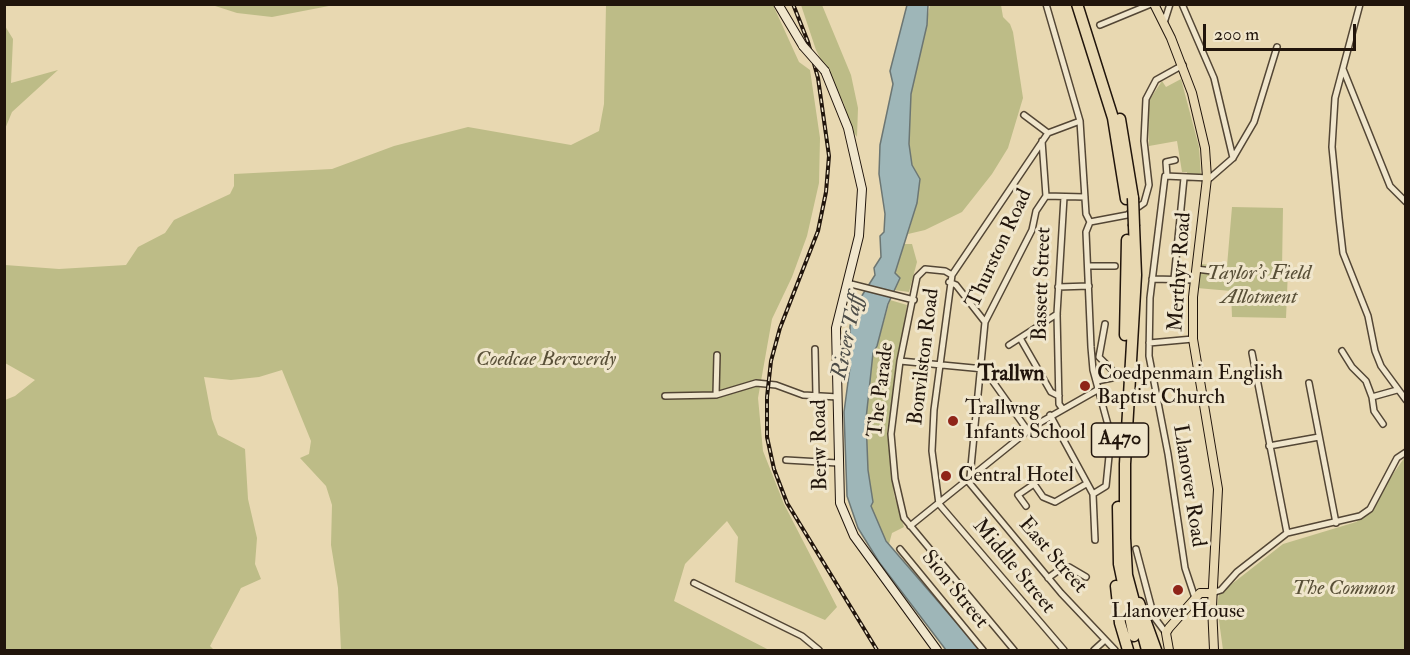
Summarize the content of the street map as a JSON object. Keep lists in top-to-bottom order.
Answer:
{
  "streets": {
    "highway": ["A470"],
    "main road": ["Merthyr Road", "Berw Road"],
    "street": [
      "Thurston Road",
      "Bassett Street",
      "Bonvilston Road",
      "The Parade",
      "Llanover Road",
      "East Street",
      "Middle Street",
      "Sion Street"
    ]
  },
  "crossings": [
    ["Thurston Road", "Bonvilston Road"],
    ["Thurston Road", "East Street"],
    ["Bonvilston Road", "The Parade"],
    ["Bonvilston Road", "Middle Street"]
  ],
  "districts": ["Trallwn"],
  "water": ["River Taff"],
  "parks": ["Taylor's Field Allotment", "Coedcae Berwerdy", "The Common"],
  "places": [
    "Coedpenmain English Baptist Church",
    "Trallwng Infants School",
    "Central Hotel",
    "Llanover House"
  ],
  "scale_bar": "200 m"
}
